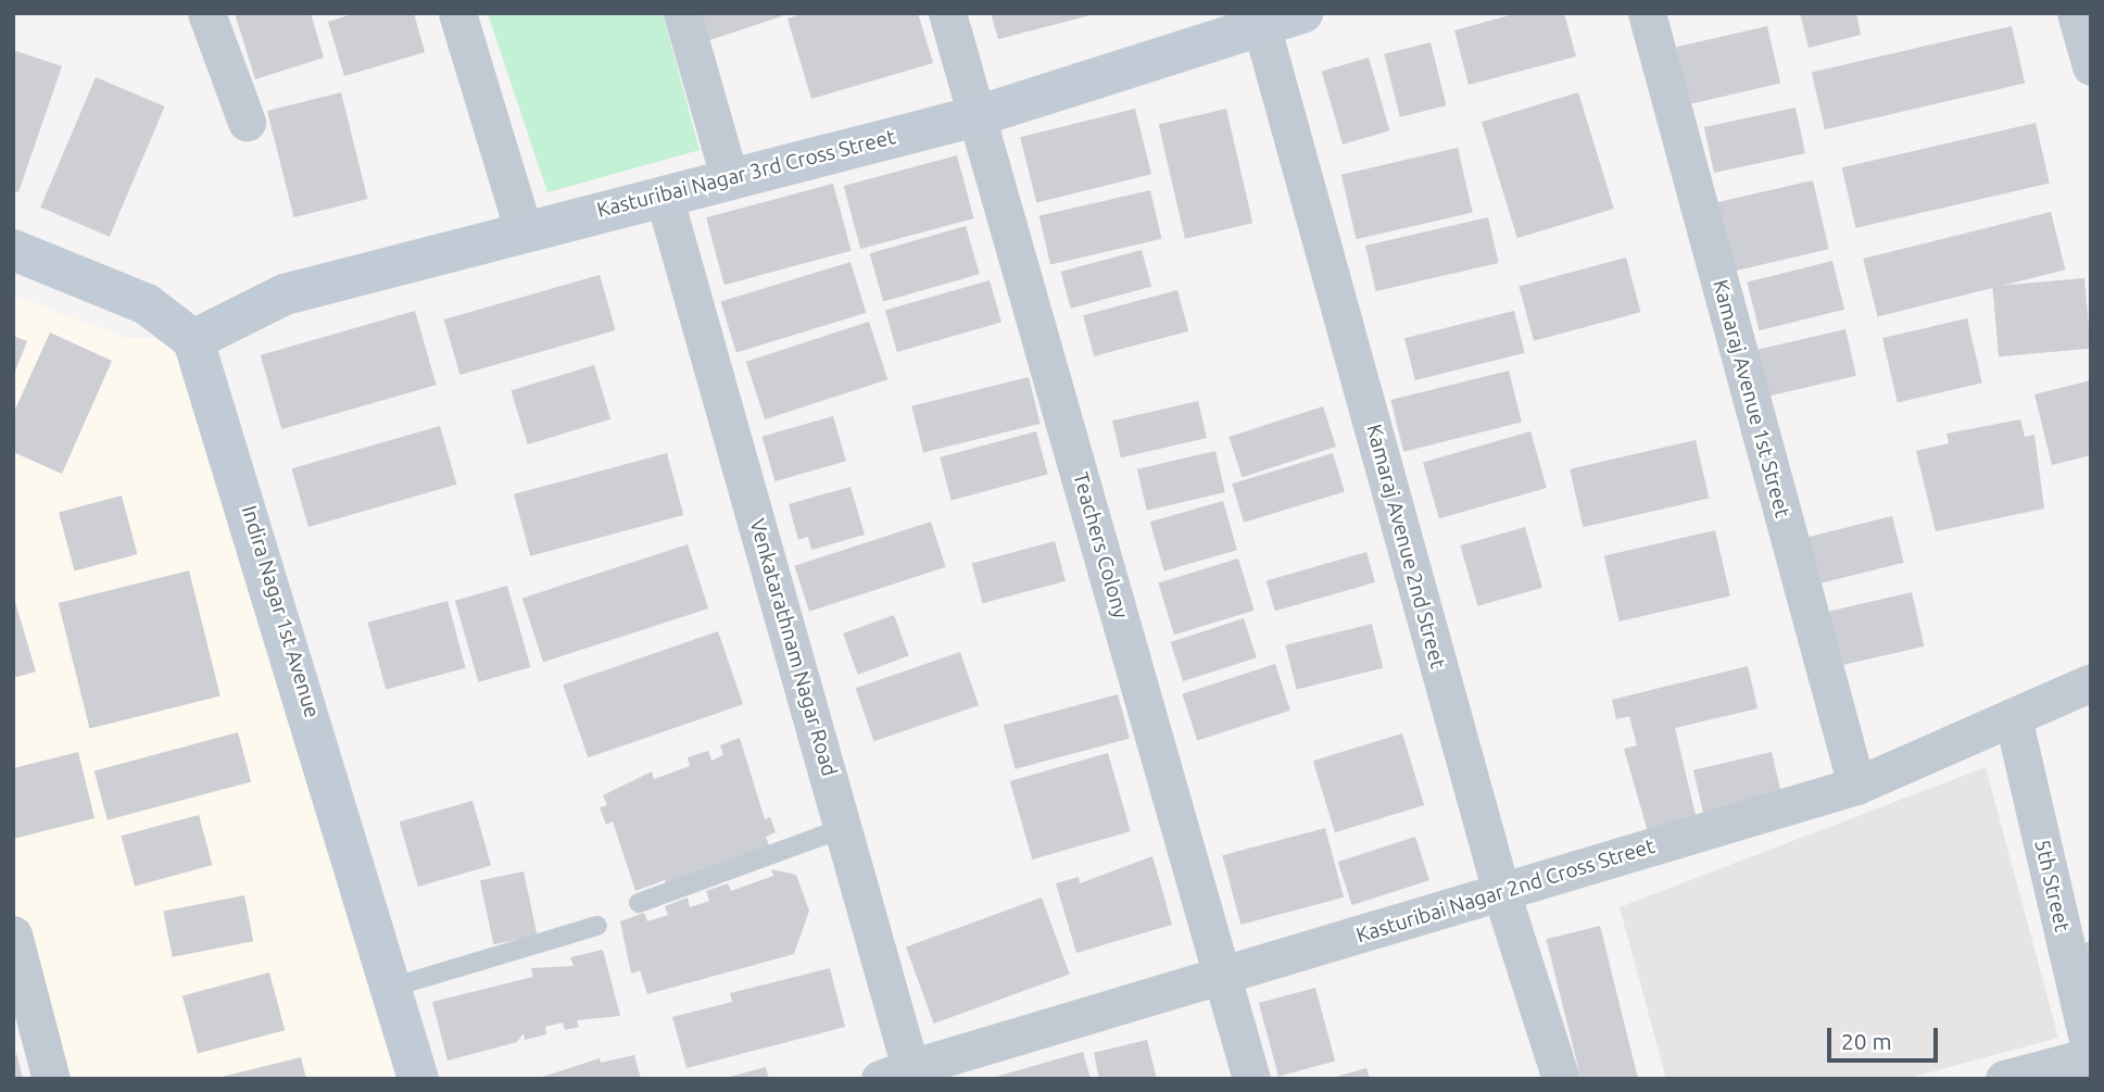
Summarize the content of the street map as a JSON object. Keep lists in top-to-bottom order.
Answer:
{
  "streets": {
    "street": [
      "Kasturibai Nagar 3rd Cross Street",
      "Kamaraj Avenue 1st Street",
      "Teachers Colony",
      "Kamaraj Avenue 2nd Street",
      "Indira Nagar 1st Avenue",
      "Venkatarathnam Nagar Road",
      "5th Street",
      "Kasturibai Nagar 2nd Cross Street"
    ]
  },
  "crossings": [
    ["Kasturibai Nagar 3rd Cross Street", "Teachers Colony"],
    ["Kasturibai Nagar 3rd Cross Street", "Kamaraj Avenue 2nd Street"],
    ["Kasturibai Nagar 3rd Cross Street", "Indira Nagar 1st Avenue"],
    ["Kasturibai Nagar 3rd Cross Street", "Venkatarathnam Nagar Road"],
    ["Kamaraj Avenue 1st Street", "Kasturibai Nagar 2nd Cross Street"],
    ["Teachers Colony", "Kasturibai Nagar 2nd Cross Street"],
    ["Kamaraj Avenue 2nd Street", "Kasturibai Nagar 2nd Cross Street"],
    ["Venkatarathnam Nagar Road", "Kasturibai Nagar 2nd Cross Street"],
    ["5th Street", "Kasturibai Nagar 2nd Cross Street"]
  ],
  "scale_bar": "20 m"
}
